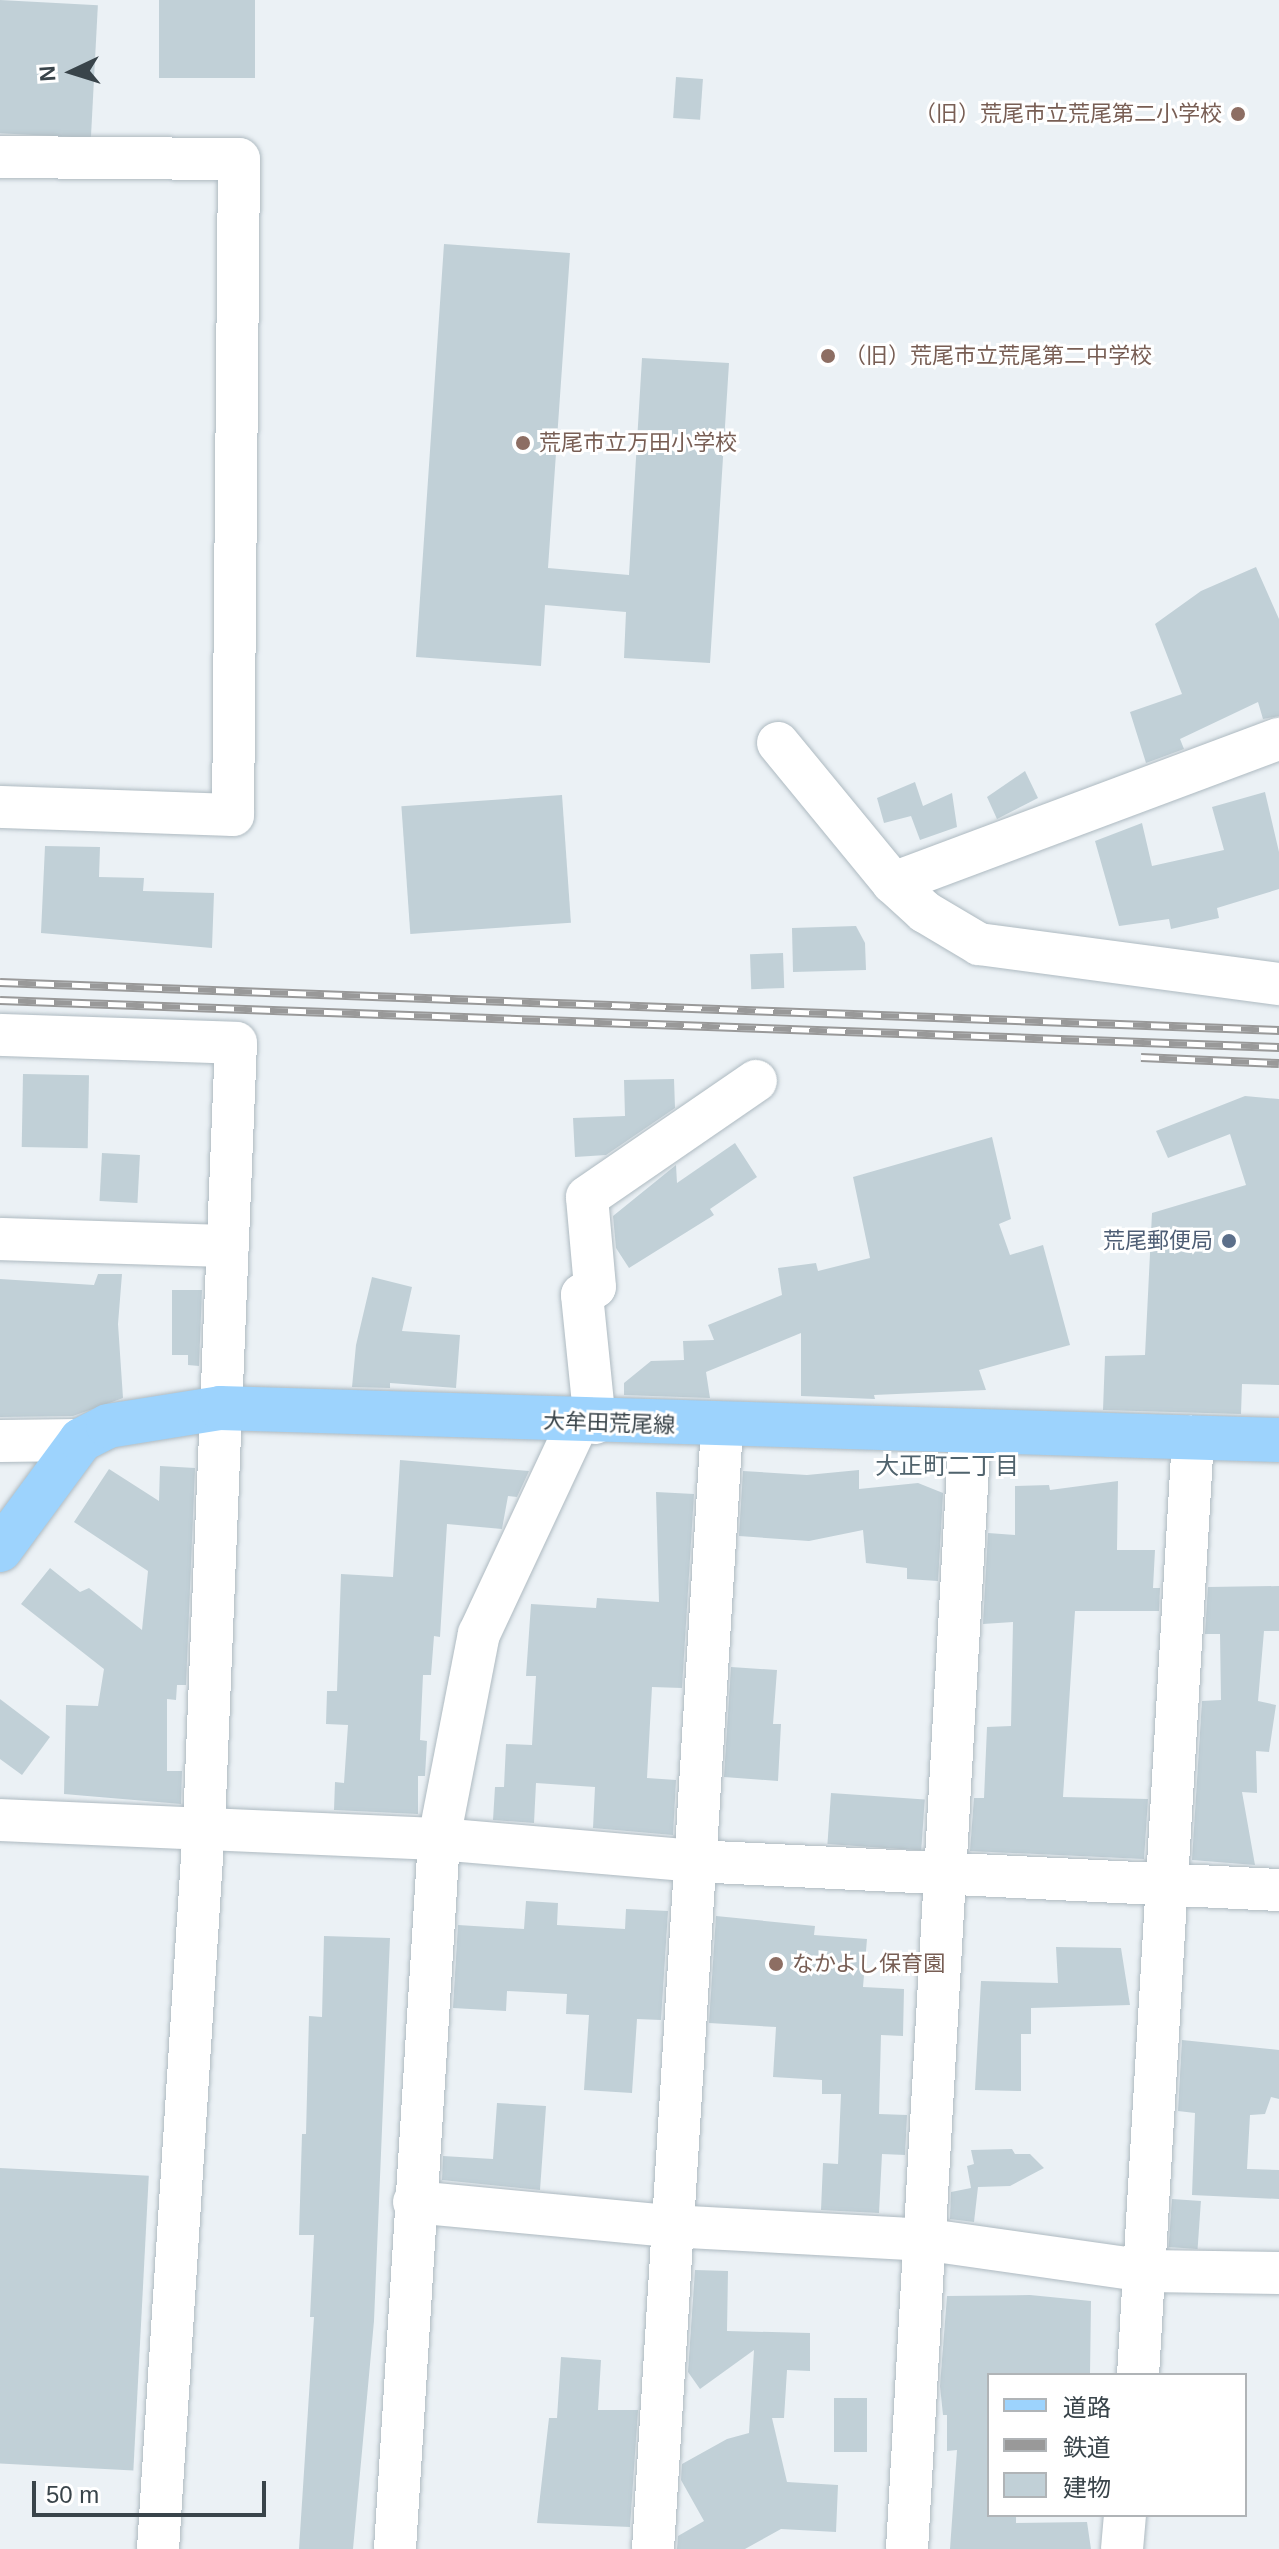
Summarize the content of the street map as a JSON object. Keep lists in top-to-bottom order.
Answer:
{
  "streets": {
    "main road": ["大牟田荒尾線"]
  },
  "districts": ["大正町二丁目"],
  "places": [
    "（旧）荒尾市立荒尾第二小学校",
    "（旧）荒尾市立荒尾第二中学校",
    "荒尾市立万田小学校",
    "荒尾郵便局",
    "なかよし保育園"
  ],
  "legend": ["道路", "鉄道", "建物"],
  "scale_bar": "50 m",
  "north": "left"
}
